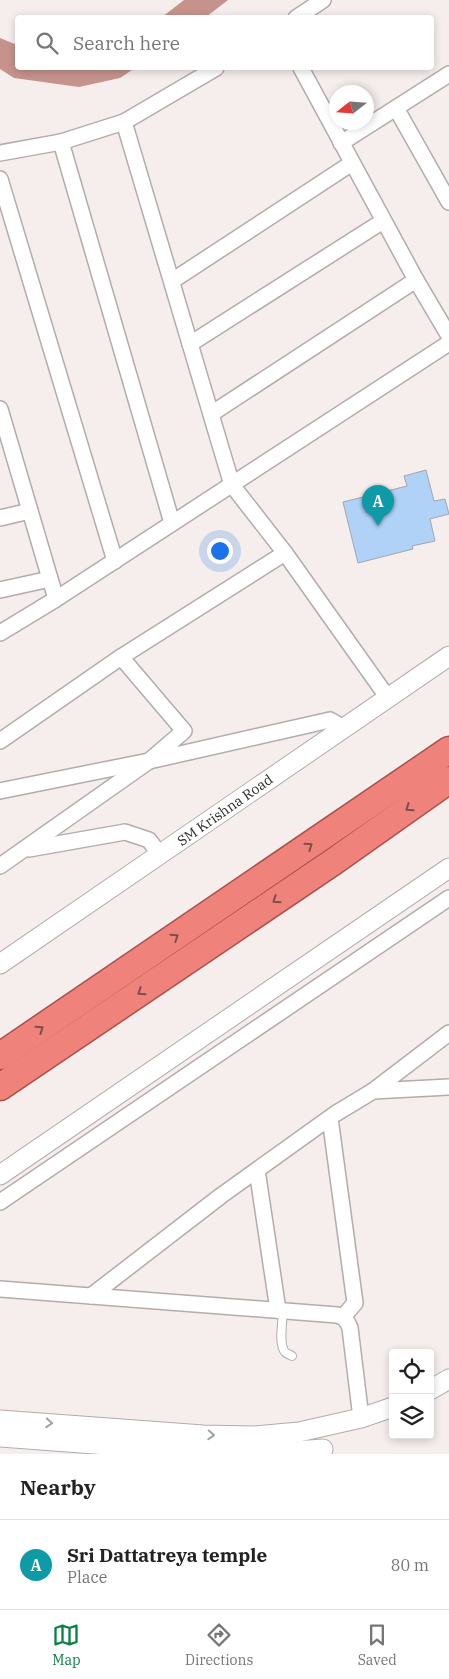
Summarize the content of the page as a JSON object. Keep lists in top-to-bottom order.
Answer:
{
  "streets": {
    "street": ["SM Krishna Road"]
  },
  "north": "left",
  "page": {
    "search": "Search here",
    "pins": "A",
    "heading": "Nearby",
    "list": [
      {
        "mark": "A",
        "name": "Sri Dattatreya temple",
        "note": "Place",
        "value": "80 m"
      }
    ],
    "nav": ["Map", "Directions", "Saved"]
  }
}
